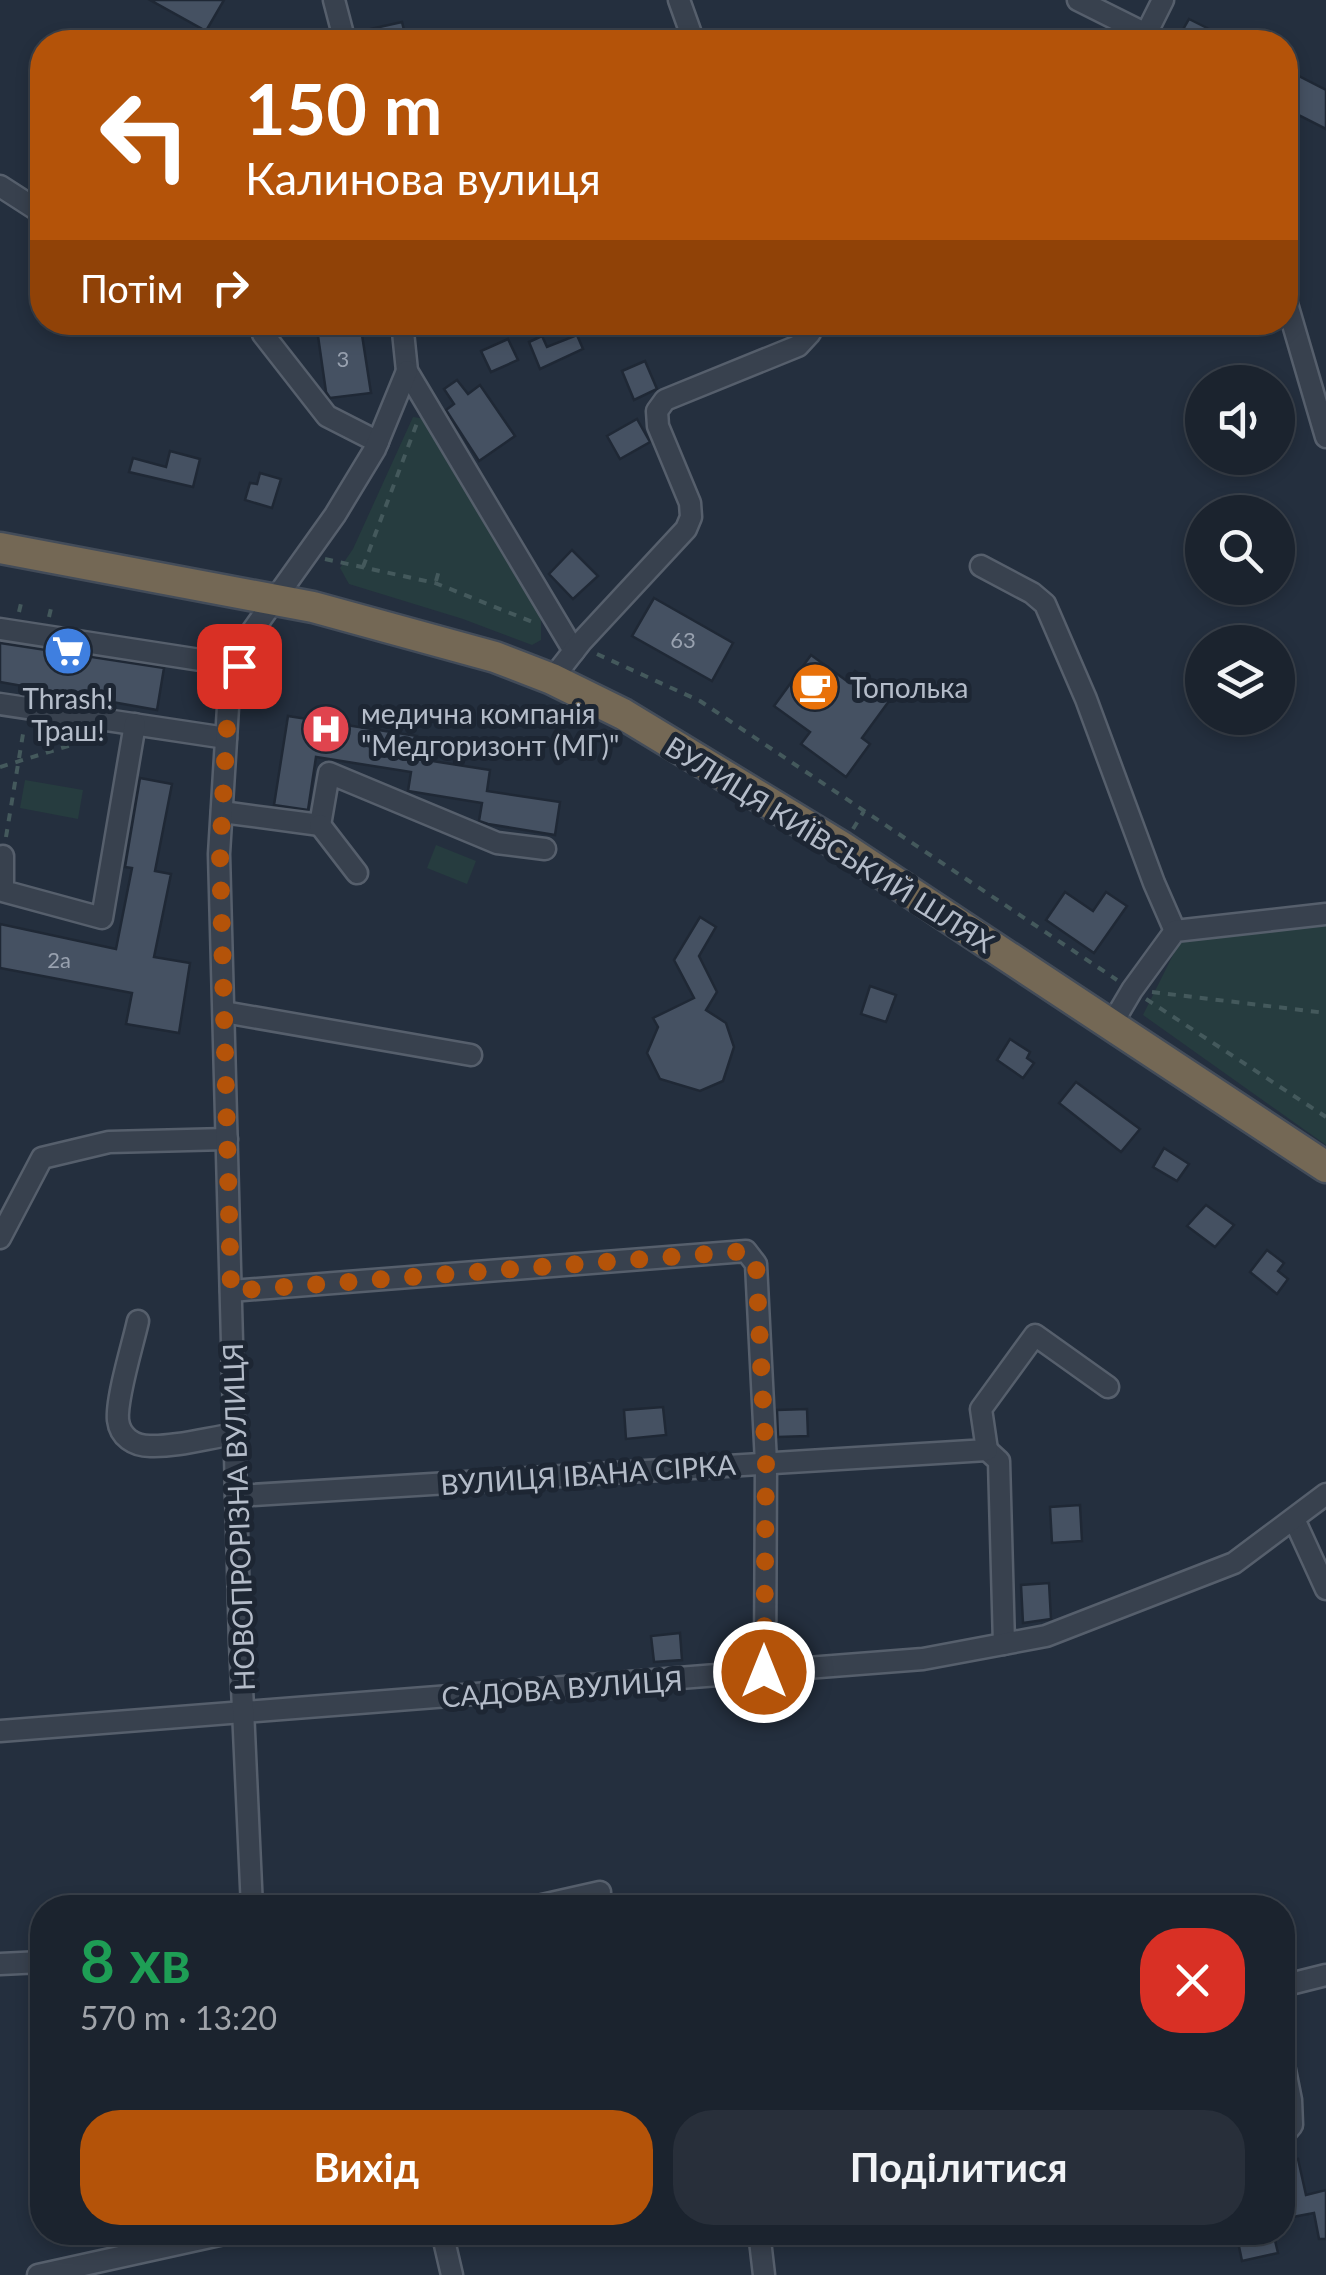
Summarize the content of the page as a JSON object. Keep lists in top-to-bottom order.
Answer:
{
  "streets": {
    "highway": ["ВУЛИЦЯ КИЇВСЬКИЙ ШЛЯХ"],
    "street": ["ВУЛИЦЯ ІВАНА СІРКА", "НОВОПРОРІЗНА ВУЛИЦЯ", "САДОВА ВУЛИЦЯ"]
  },
  "crossings": [
    ["ВУЛИЦЯ КИЇВСЬКИЙ ШЛЯХ", "НОВОПРОРІЗНА ВУЛИЦЯ"],
    ["ВУЛИЦЯ ІВАНА СІРКА", "НОВОПРОРІЗНА ВУЛИЦЯ"],
    ["НОВОПРОРІЗНА ВУЛИЦЯ", "САДОВА ВУЛИЦЯ"]
  ],
  "places": {
    "supermarket": ["Thrash! Траш!"],
    "cafe": ["Тополька"],
    "hospital": ["медична компанія \"Медгоризонт (МГ)\""]
  },
  "house_numbers": ["3", "63", "2а"],
  "page": {
    "turn": ["150 m", "Калинова вулиця"],
    "then": "Потім",
    "heading": ["8 хв", "570 m · 13:20"],
    "buttons": ["Вихід", "Поділитися"]
  }
}
